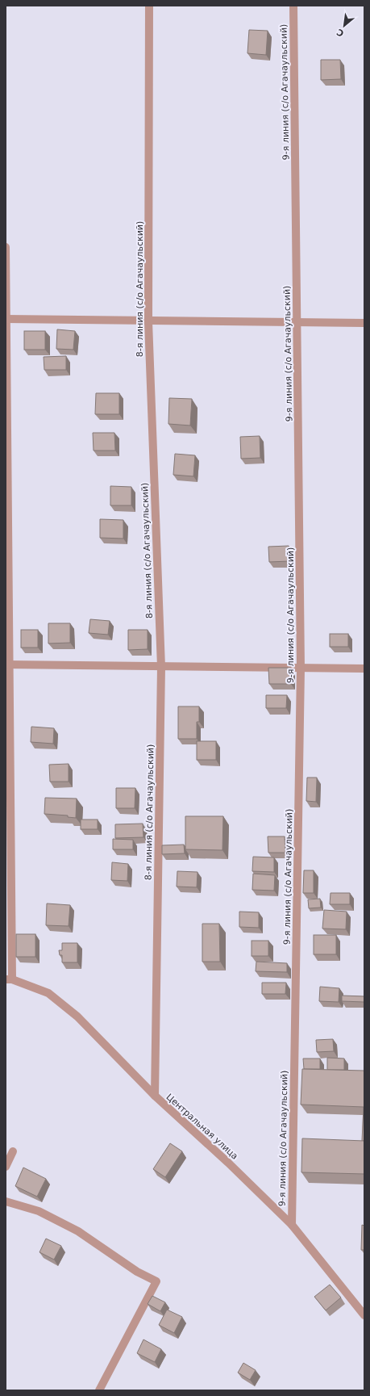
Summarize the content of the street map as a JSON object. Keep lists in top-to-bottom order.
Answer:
{
  "streets": {
    "street": ["9-я линия (с/о Агачаульский)", "8-я линия (с/о Агачаульский)", "Центральная улица"]
  },
  "crossings": [
    ["9-я линия (с/о Агачаульский)", "Центральная улица"],
    ["8-я линия (с/о Агачаульский)", "Центральная улица"]
  ],
  "north": "bottom left"
}
